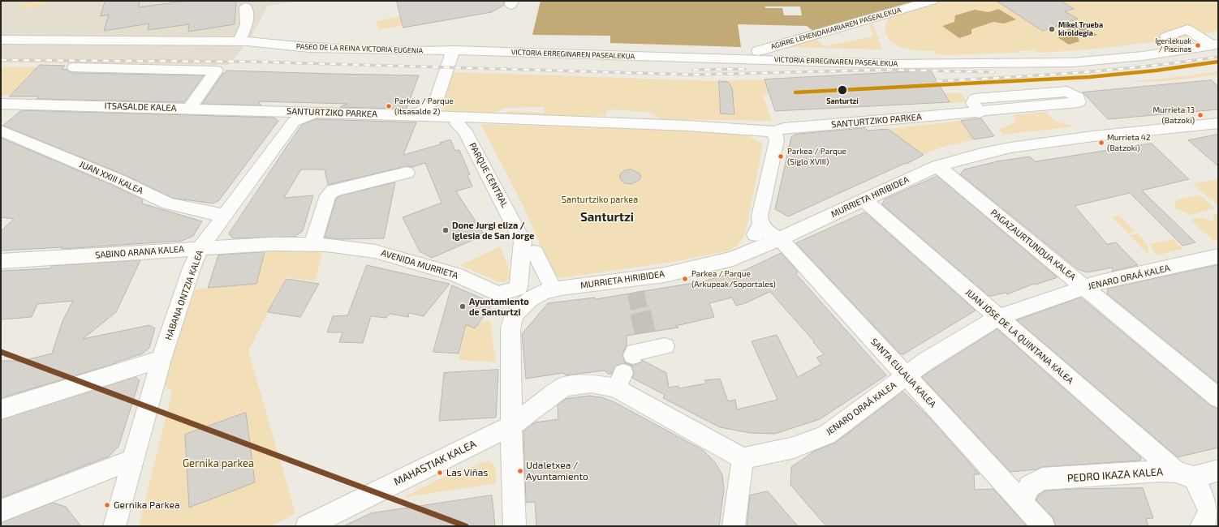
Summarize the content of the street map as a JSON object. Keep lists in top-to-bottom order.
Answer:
{
  "streets": {
    "street": [
      "AGIRRE LEHENDAKARIAREN PASEALEKUA",
      "PASEO DE LA REINA VICTORIA EUGENIA",
      "VICTORIA ERREGINAREN PASEALEKUA",
      "ITSASALDE KALEA",
      "SANTURTZIKO PARKEA",
      "PARQUE CENTRAL",
      "JUAN XXIII KALEA",
      "MURRIETA HIRIBIDEA",
      "PAGAZAURTUNDUA KALEA",
      "SABINO ARANA KALEA",
      "AVENIDA MURRIETA",
      "JENARO ORAÁ KALEA",
      "HABANA ONTZIA KALEA",
      "JUAN JOSE DE LA QUINTANA KALEA",
      "SANTA EULALIA KALEA",
      "MAHASTIAK KALEA",
      "PEDRO IKAZA KALEA"
    ]
  },
  "crossings": [
    ["PASEO DE LA REINA VICTORIA EUGENIA", "VICTORIA ERREGINAREN PASEALEKUA"],
    ["ITSASALDE KALEA", "SANTURTZIKO PARKEA"],
    ["SANTURTZIKO PARKEA", "PARQUE CENTRAL"],
    ["SANTURTZIKO PARKEA", "HABANA ONTZIA KALEA"],
    ["PARQUE CENTRAL", "MURRIETA HIRIBIDEA"],
    ["PARQUE CENTRAL", "AVENIDA MURRIETA"],
    ["JUAN XXIII KALEA", "HABANA ONTZIA KALEA"],
    ["MURRIETA HIRIBIDEA", "PAGAZAURTUNDUA KALEA"],
    ["MURRIETA HIRIBIDEA", "AVENIDA MURRIETA"],
    ["MURRIETA HIRIBIDEA", "JUAN JOSE DE LA QUINTANA KALEA"],
    ["MURRIETA HIRIBIDEA", "SANTA EULALIA KALEA"],
    ["PAGAZAURTUNDUA KALEA", "JENARO ORAÁ KALEA"],
    ["SABINO ARANA KALEA", "AVENIDA MURRIETA"],
    ["SABINO ARANA KALEA", "HABANA ONTZIA KALEA"],
    ["JENARO ORAÁ KALEA", "JUAN JOSE DE LA QUINTANA KALEA"],
    ["JENARO ORAÁ KALEA", "SANTA EULALIA KALEA"],
    ["JUAN JOSE DE LA QUINTANA KALEA", "PEDRO IKAZA KALEA"],
    ["SANTA EULALIA KALEA", "PEDRO IKAZA KALEA"]
  ],
  "districts": ["Santurtzi"],
  "parks": ["Santurtziko parkea", "Gernika parkea"],
  "places": [
    "Mikel Trueba kiroldegia",
    "Igerilekuak / Piscinas",
    "Santurtzi",
    "Parkea / Parque (Itsasalde 2)",
    "Murrieta 13 (Batzoki)",
    "Murrieta 42 (Batzoki)",
    "Parkea / Parque (Siglo XVIII)",
    "Done Jurgi eliza / Iglesia de San Jorge",
    "Parkea / Parque (Arkupeak/Soportales)",
    "Ayuntamiento de Santurtzi",
    "Udaletxea / Ayuntamiento",
    "Las Viñas",
    "Gernika Parkea"
  ]
}
